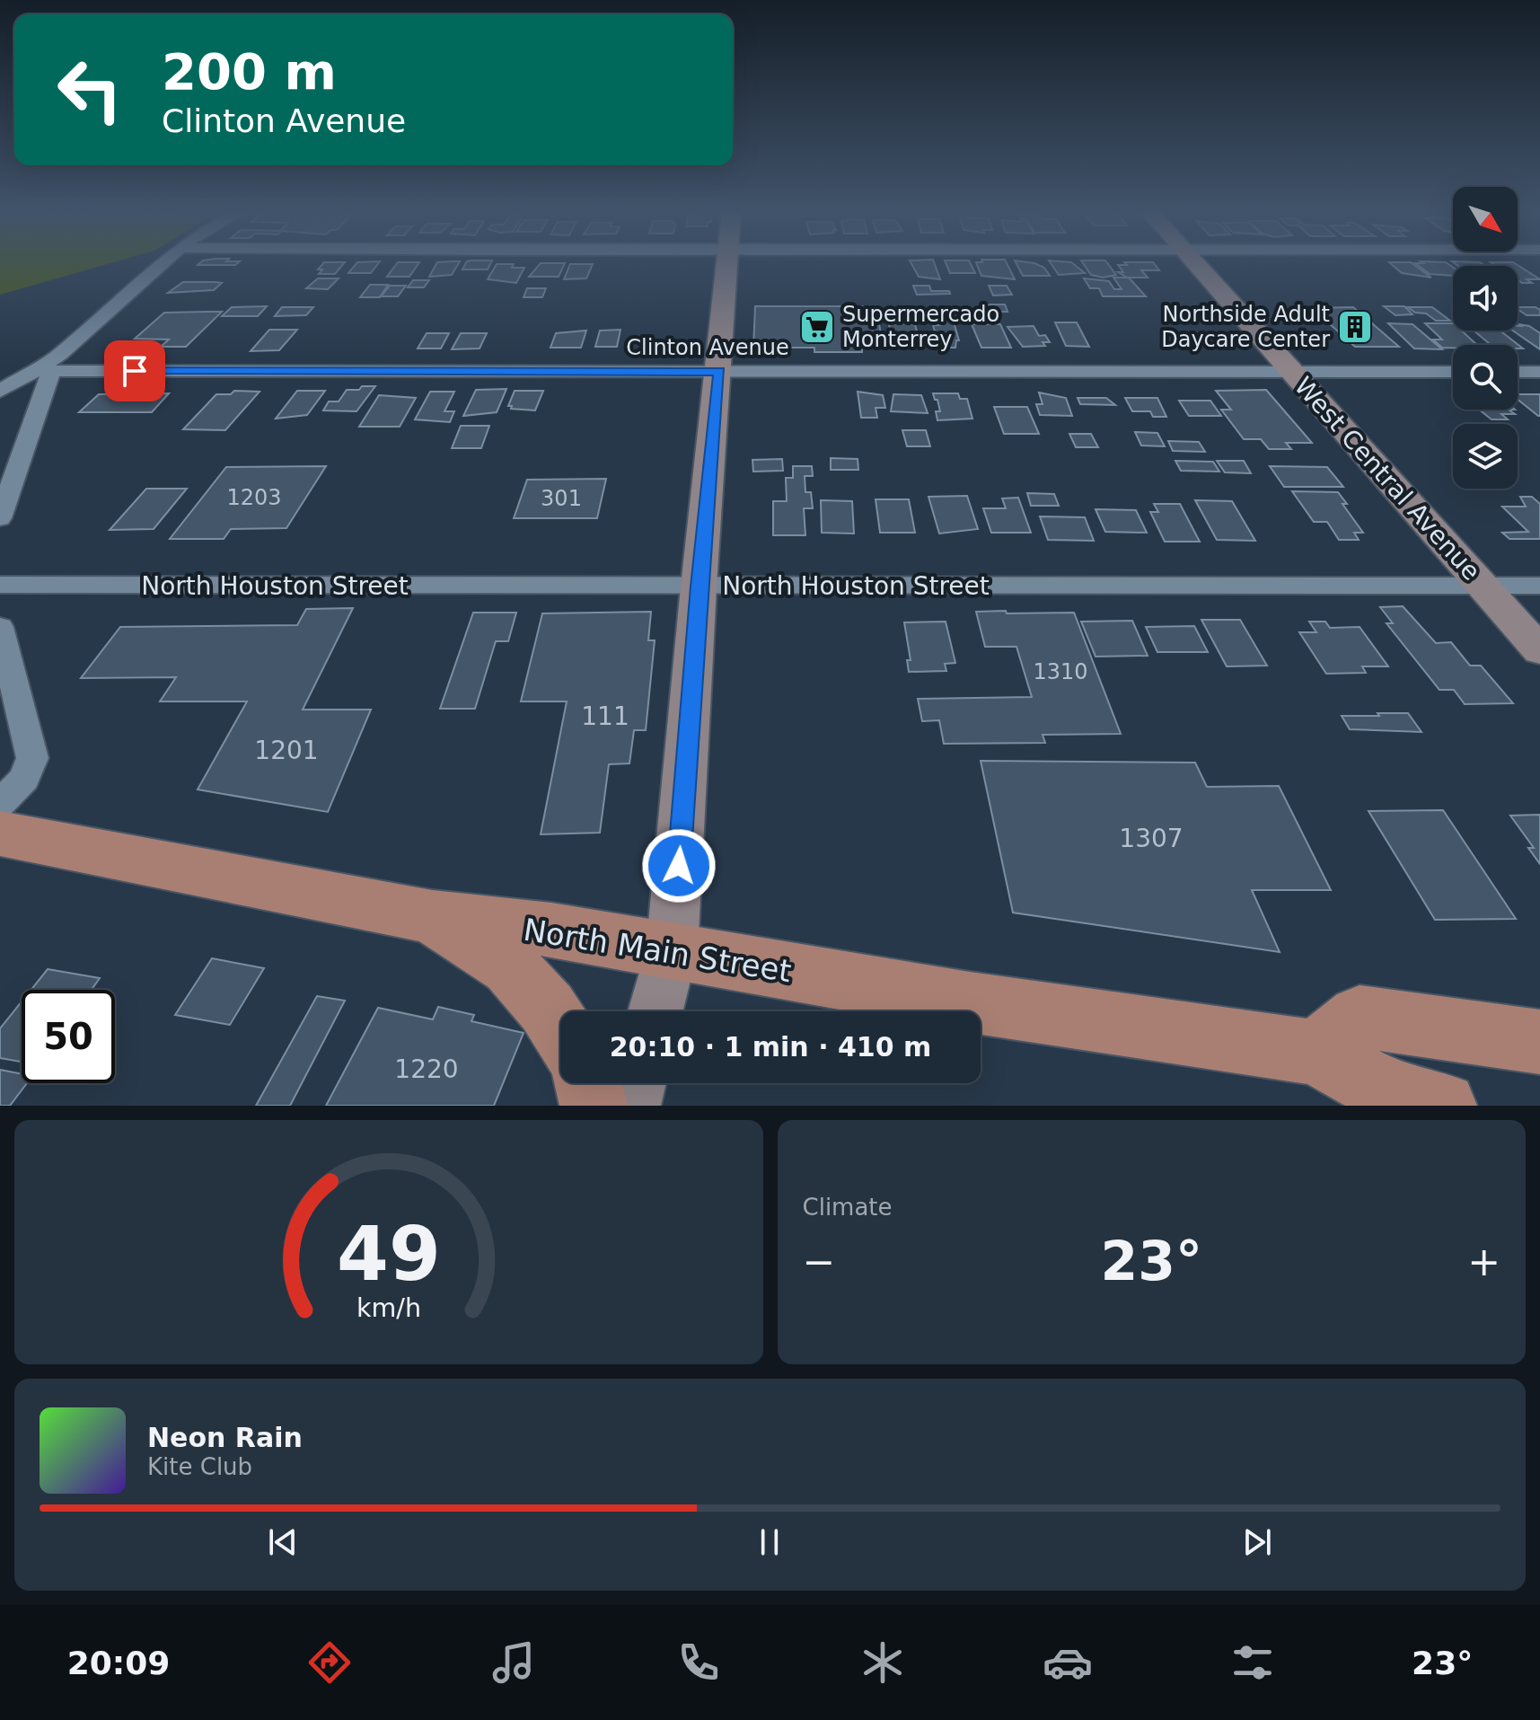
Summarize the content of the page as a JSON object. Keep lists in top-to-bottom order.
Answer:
{
  "streets": {
    "main road": ["West Central Avenue", "North Main Street"],
    "street": ["Clinton Avenue", "North Houston Street"]
  },
  "crossings": [
    ["Clinton Avenue", "West Central Avenue"],
    ["West Central Avenue", "North Houston Street"]
  ],
  "places": {
    "supermarket": ["Supermercado Monterrey"],
    "building": ["Northside Adult Daycare Center"]
  },
  "house_numbers": [
    "1203",
    "301",
    "1310",
    "111",
    "1201",
    "1307",
    "1220"
  ],
  "north": "bottom right",
  "page": {
    "turn": ["200 m", "Clinton Avenue"],
    "limit": "50",
    "trip": "20:10 · 1 min · 410 m",
    "tile": "Climate",
    "heat": ["−", "23°", "+"],
    "song": ["Neon Rain", "Kite Club"],
    "tabs": ["20:09", "23°"],
    "gauge": ["49", "km/h"]
  }
}
